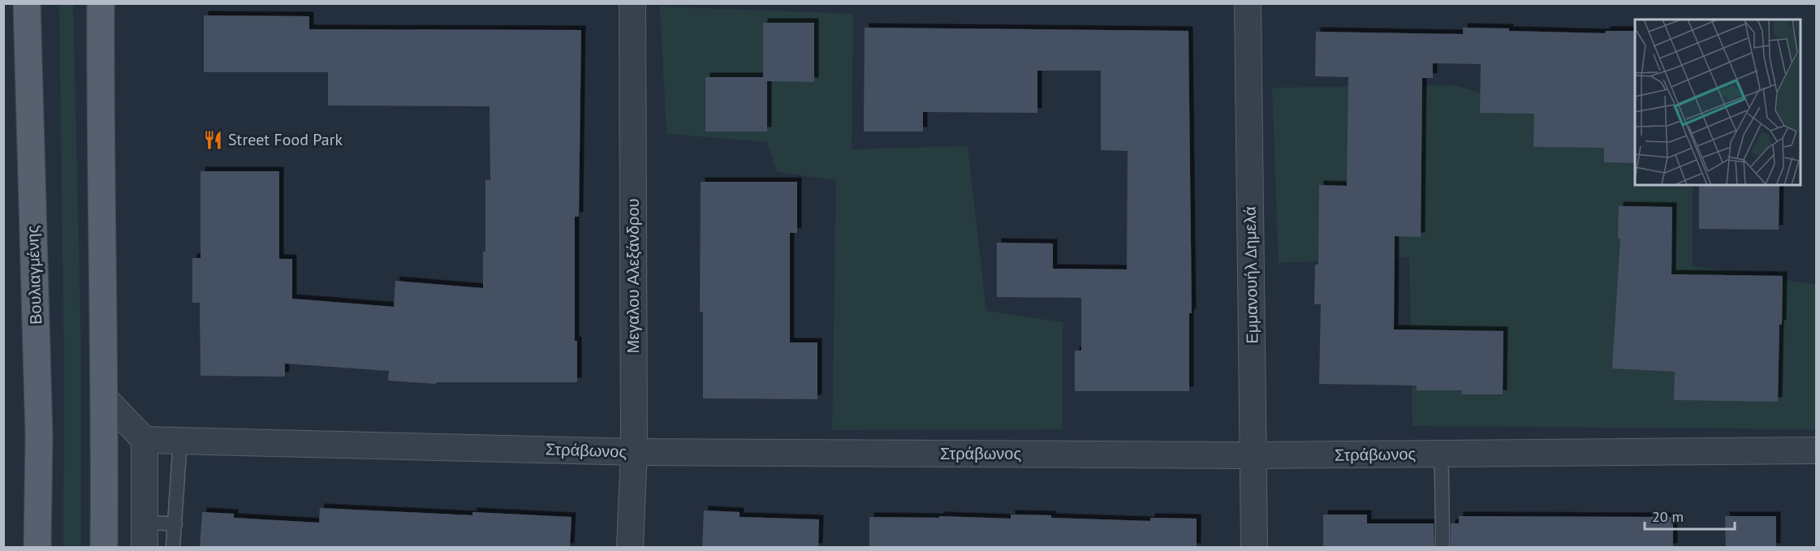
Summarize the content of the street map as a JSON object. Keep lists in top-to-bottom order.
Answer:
{
  "streets": {
    "main road": ["Βουλιαγμένης"],
    "street": ["Εμμανουήλ Δημελά", "Μεγαλου Αλεξάνδρου", "Στράβωνος"]
  },
  "crossings": [
    ["Εμμανουήλ Δημελά", "Στράβωνος"],
    ["Μεγαλου Αλεξάνδρου", "Στράβωνος"]
  ],
  "places": {
    "restaurant": ["Street Food Park"]
  },
  "scale_bar": "20 m"
}
